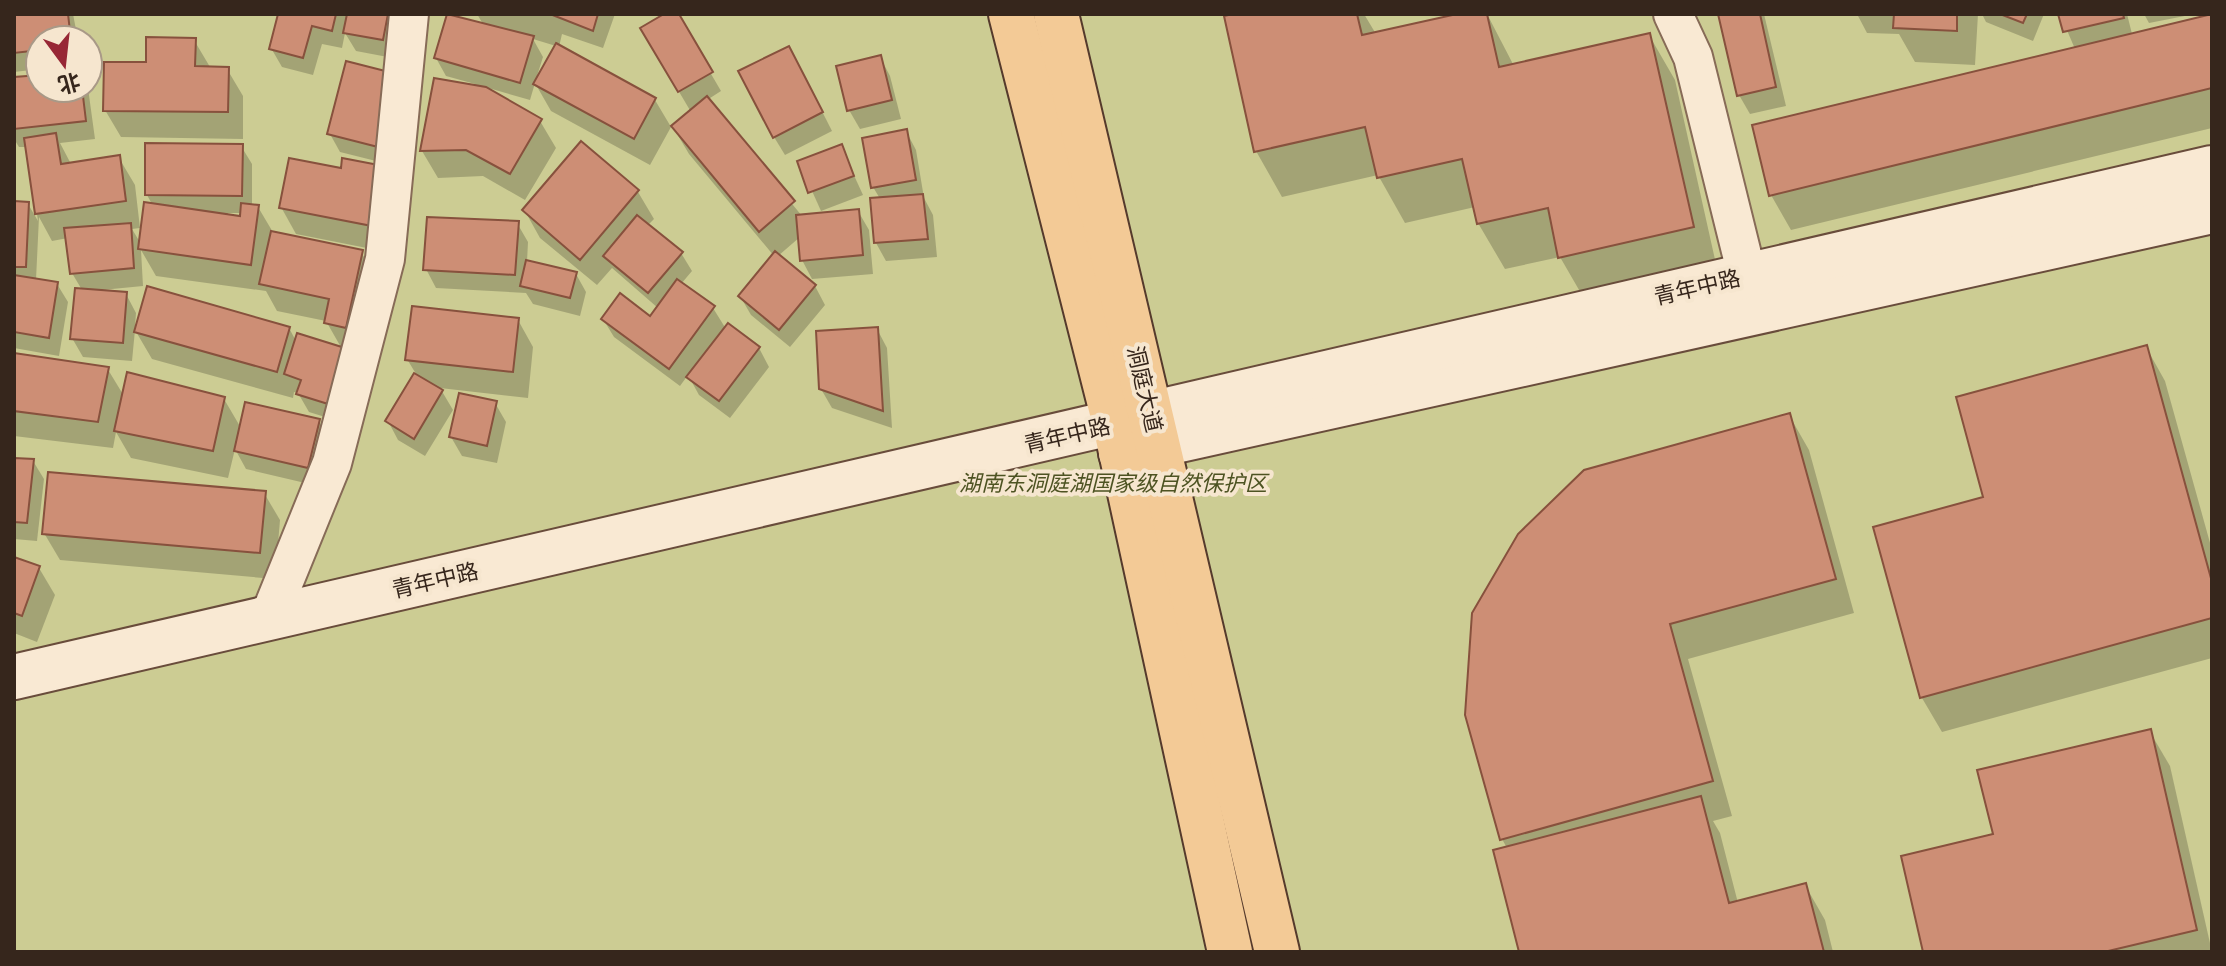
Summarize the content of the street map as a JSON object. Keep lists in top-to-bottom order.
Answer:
{
  "streets": {
    "main road": ["青年中路", "洞庭大道"]
  },
  "crossings": [
    ["青年中路", "洞庭大道"]
  ],
  "parks": ["湖南东洞庭湖国家级自然保护区"],
  "north": "bottom"
}
